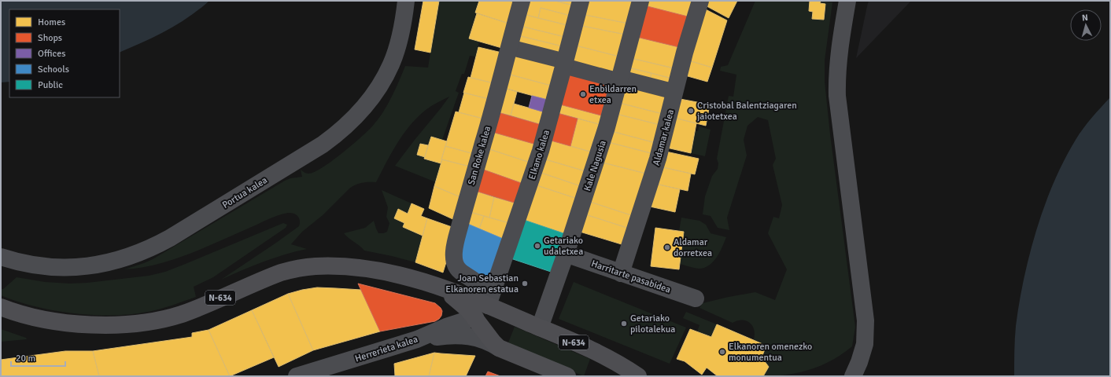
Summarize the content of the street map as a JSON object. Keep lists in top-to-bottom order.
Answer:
{
  "streets": {
    "highway": ["N-634"],
    "street": [
      "Aldamar kalea",
      "Elkano kalea",
      "San Roke kalea",
      "Kale Nagusia",
      "Portua kalea",
      "Harritarte pasabidea",
      "Herrerieta kalea"
    ]
  },
  "crossings": [
    ["Aldamar kalea", "Harritarte pasabidea"],
    ["Elkano kalea", "San Roke kalea"],
    ["Elkano kalea", "N-634"],
    ["Elkano kalea", "Herrerieta kalea"],
    ["San Roke kalea", "N-634"],
    ["San Roke kalea", "Herrerieta kalea"],
    ["Kale Nagusia", "Harritarte pasabidea"],
    ["Kale Nagusia", "N-634"],
    ["N-634", "Herrerieta kalea"]
  ],
  "places": [
    "Enbildarren etxea",
    "Cristobal Balentziagaren jaiotetxea",
    "Getariako udaletxea",
    "Aldamar dorretxea",
    "Joan Sebastian Elkanoren estatua",
    "Getariako pilotalekua",
    "Elkanoren omenezko monumentua"
  ],
  "legend": [
    "Homes",
    "Shops",
    "Offices",
    "Schools",
    "Public"
  ],
  "scale_bar": "20 m",
  "north": "top"
}
